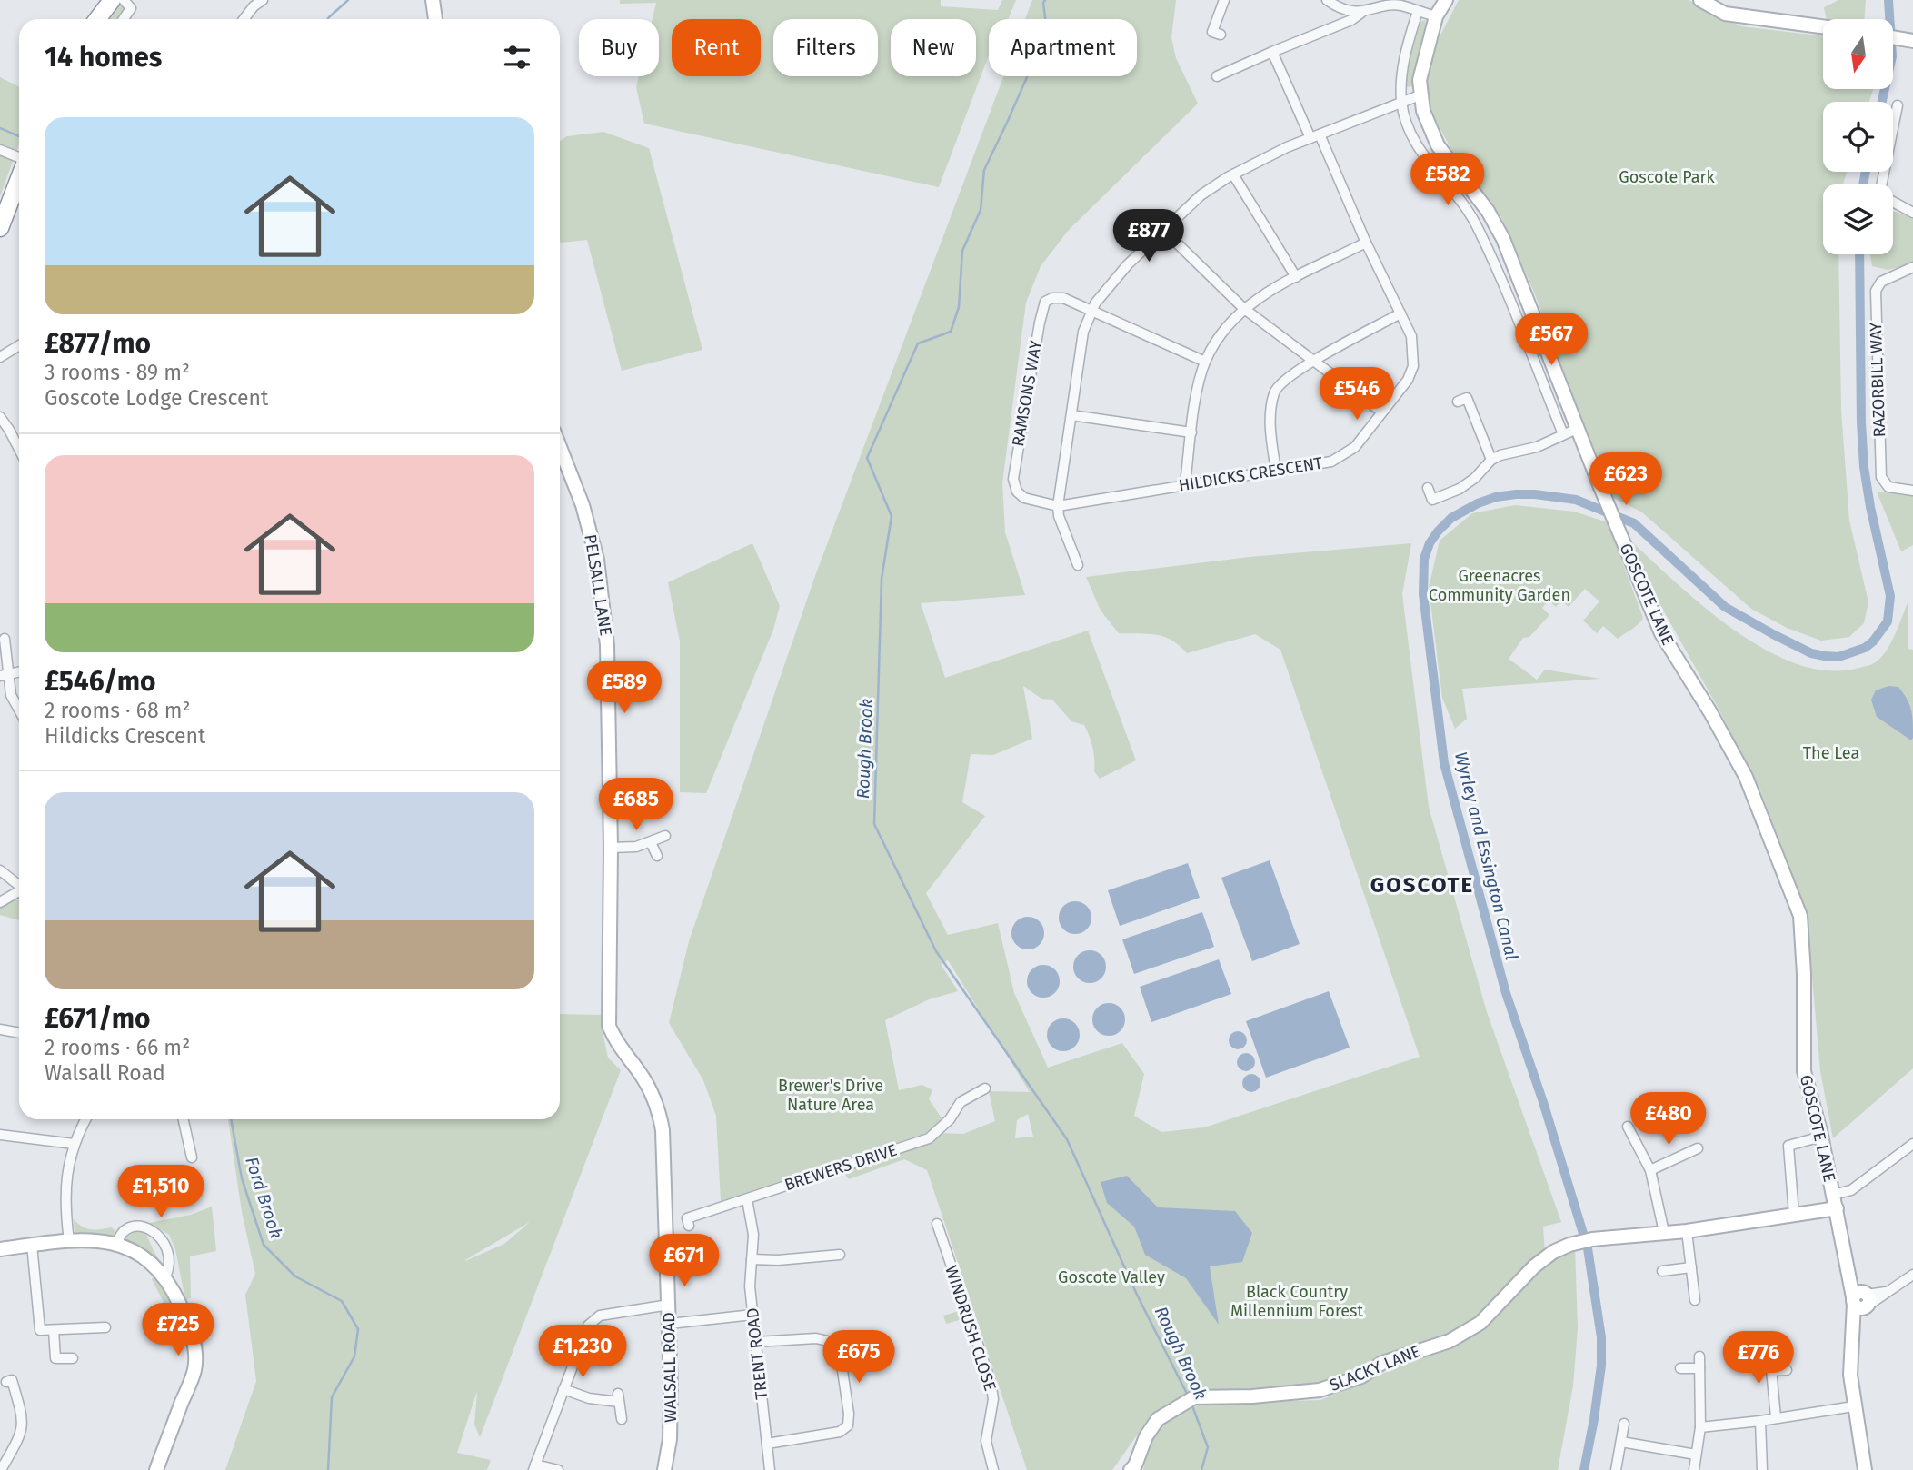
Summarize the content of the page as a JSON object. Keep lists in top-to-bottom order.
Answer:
{
  "streets": {
    "street": [
      "RAZORBILL WAY",
      "RAMSONS WAY",
      "HILDICKS CRESCENT",
      "PELSALL LANE",
      "GOSCOTE LANE",
      "BREWERS DRIVE",
      "WINDRUSH CLOSE",
      "TRENT ROAD",
      "WALSALL ROAD",
      "SLACKY LANE"
    ]
  },
  "crossings": [
    ["RAMSONS WAY", "HILDICKS CRESCENT"],
    ["PELSALL LANE", "WALSALL ROAD"],
    ["GOSCOTE LANE", "SLACKY LANE"],
    ["BREWERS DRIVE", "TRENT ROAD"]
  ],
  "districts": ["GOSCOTE"],
  "water": ["Rough Brook", "Wyrley and Essington Canal", "Ford Brook"],
  "parks": [
    "Goscote Park",
    "Greenacres Community Garden",
    "The Lea",
    "Brewer's Drive Nature Area",
    "Goscote Valley",
    "Black Country Millennium Forest"
  ],
  "north": "bottom",
  "page": {
    "chip": [
      "Buy",
      "Rent",
      "Filters",
      "New",
      "Apartment"
    ],
    "heading": "14 homes",
    "list": [
      {
        "name": "£877/mo",
        "note": "3 rooms · 89 m² · Goscote Lodge Crescent"
      },
      {
        "name": "£546/mo",
        "note": "2 rooms · 68 m² · Hildicks Crescent"
      },
      {
        "name": "£671/mo",
        "note": "2 rooms · 66 m² · Walsall Road"
      }
    ],
    "price": [
      "£582",
      "£877",
      "£567",
      "£546",
      "£623",
      "£589",
      "£685",
      "£480",
      "£1,510",
      "£671",
      "£725",
      "£1,230",
      "£675",
      "£776"
    ]
  }
}
